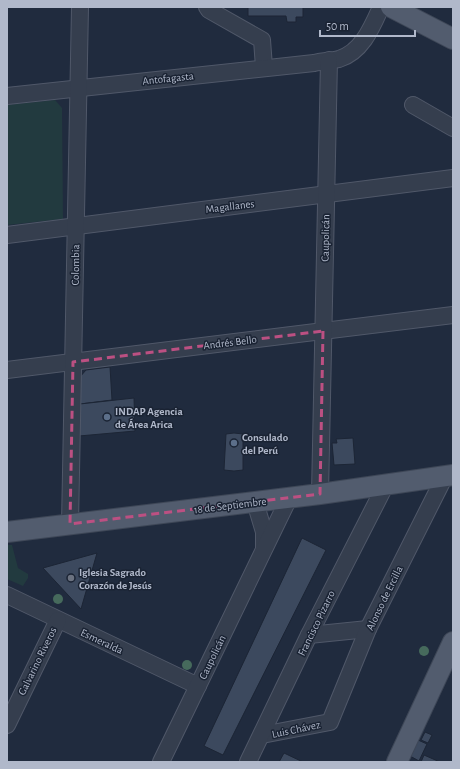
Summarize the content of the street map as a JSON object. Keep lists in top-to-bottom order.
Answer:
{
  "streets": {
    "main road": ["18 de Septiembre"],
    "street": [
      "Antofagasta",
      "Magallanes",
      "Caupolicán",
      "Colombia",
      "Andrés Bello",
      "Alonso de Ercilla",
      "Francisco Pizarro",
      "Esmeralda",
      "Galvarino Riveros",
      "Luis Chávez"
    ]
  },
  "crossings": [
    ["Antofagasta", "Caupolicán"],
    ["Antofagasta", "Colombia"],
    ["Magallanes", "Caupolicán"],
    ["Magallanes", "Colombia"],
    ["Caupolicán", "Andrés Bello"],
    ["Caupolicán", "18 de Septiembre"],
    ["Caupolicán", "Esmeralda"],
    ["Colombia", "Andrés Bello"],
    ["Colombia", "18 de Septiembre"],
    ["18 de Septiembre", "Alonso de Ercilla"],
    ["18 de Septiembre", "Francisco Pizarro"],
    ["Alonso de Ercilla", "Luis Chávez"],
    ["Francisco Pizarro", "Luis Chávez"],
    ["Esmeralda", "Galvarino Riveros"]
  ],
  "places": ["INDAP Agencia de Área Arica", "Consulado del Perú", "Iglesia Sagrado Corazón de Jesús"],
  "scale_bar": "50 m"
}
